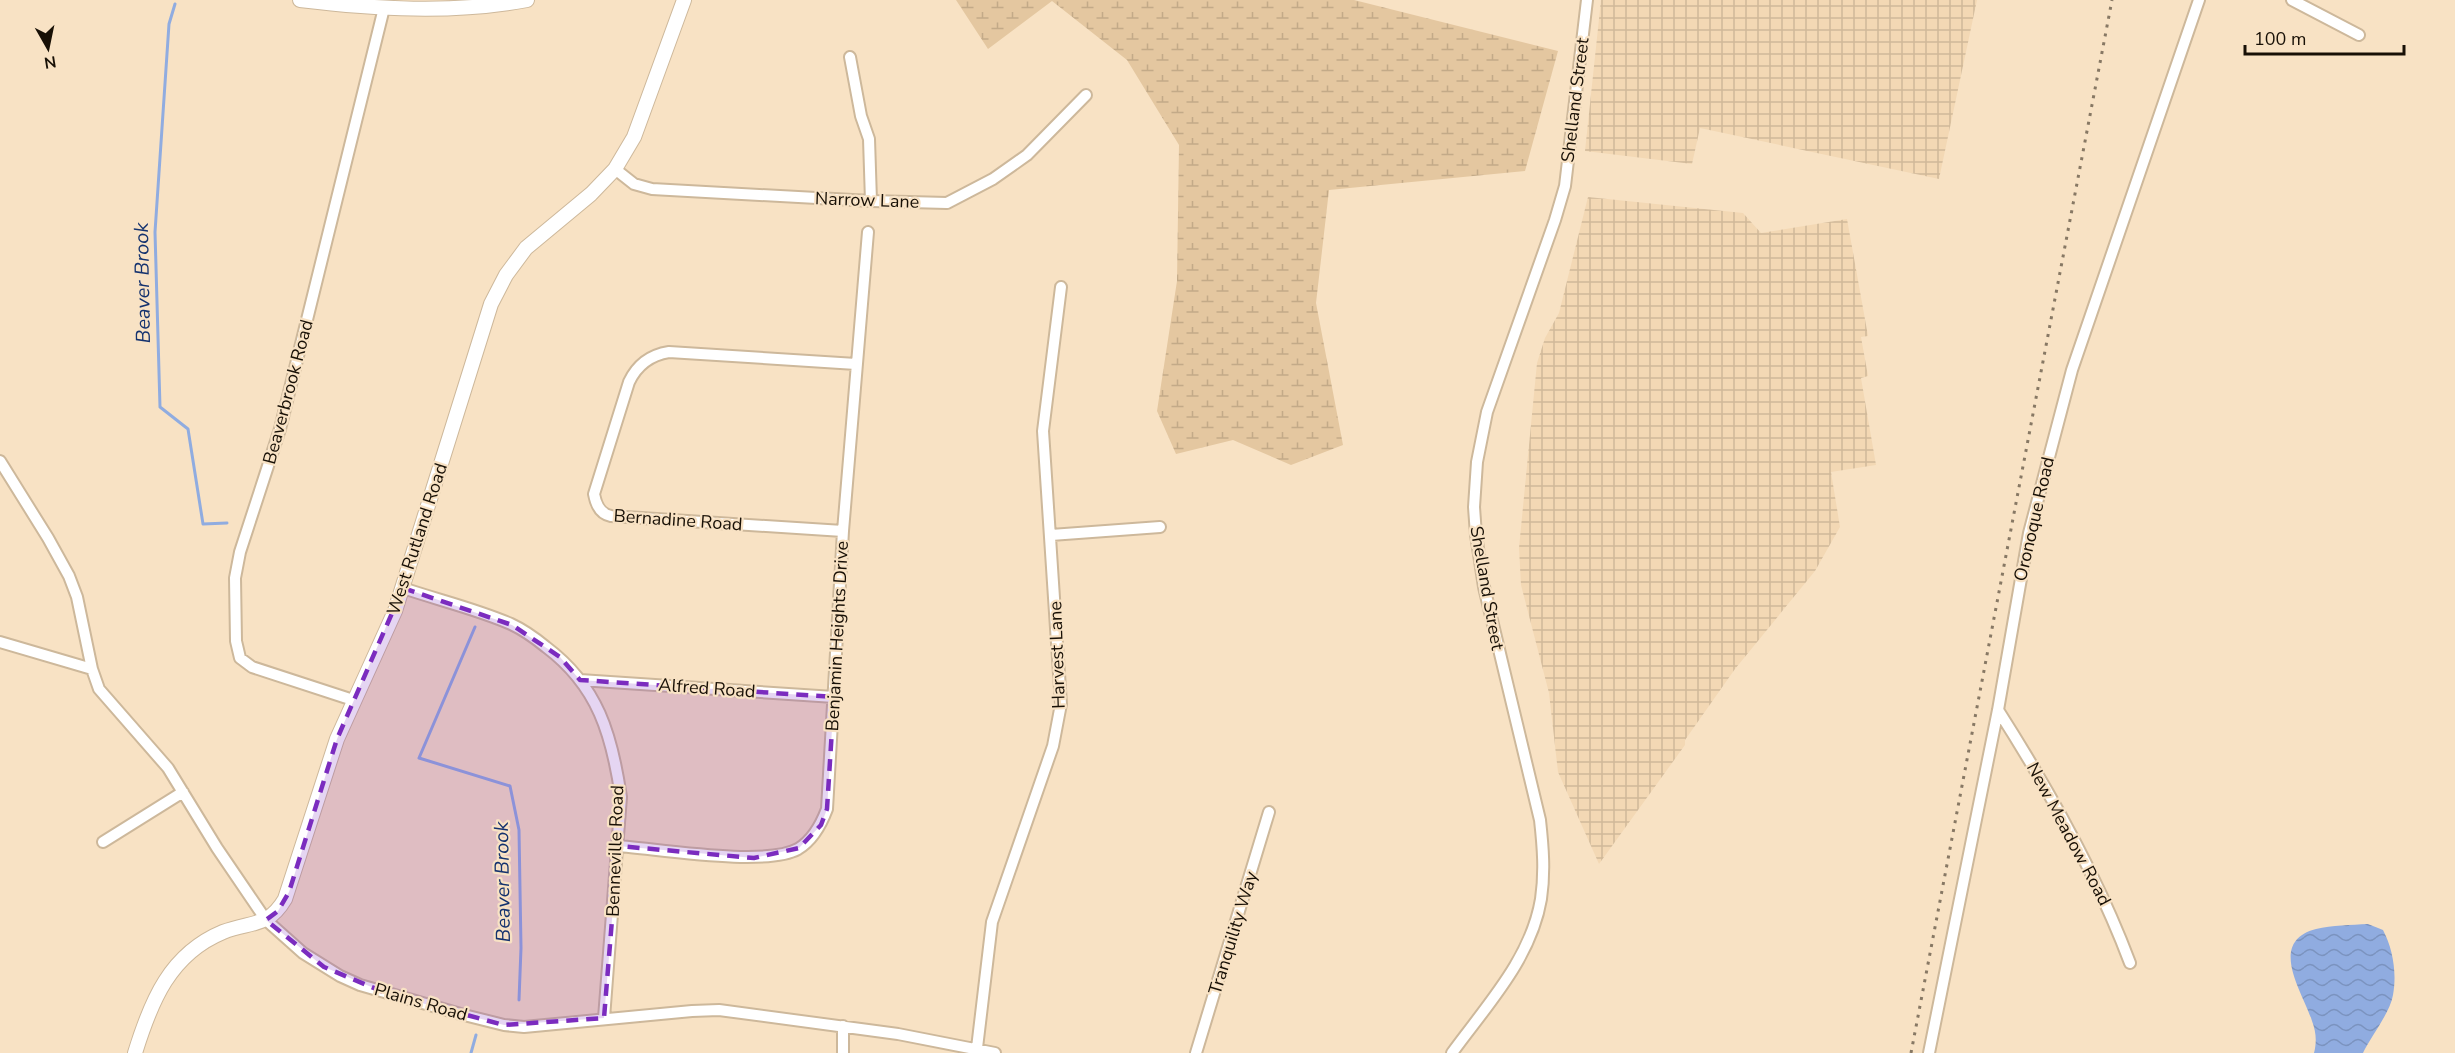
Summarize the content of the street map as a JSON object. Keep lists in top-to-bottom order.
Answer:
{
  "streets": {
    "main road": ["West Rutland Road"],
    "street": [
      "Shelland Street",
      "Narrow Lane",
      "Beaverbrook Road",
      "Oronoque Road",
      "Bernadine Road",
      "Benjamin Heights Drive",
      "Harvest Lane",
      "Alfred Road",
      "New Meadow Road",
      "Benneville Road",
      "Tranquility Way",
      "Plains Road"
    ]
  },
  "crossings": [
    ["Narrow Lane", "West Rutland Road"],
    ["Beaverbrook Road", "West Rutland Road"],
    ["Oronoque Road", "New Meadow Road"],
    ["Bernadine Road", "Benjamin Heights Drive"],
    ["West Rutland Road", "Benneville Road"],
    ["West Rutland Road", "Plains Road"],
    ["Benjamin Heights Drive", "Alfred Road"],
    ["Benjamin Heights Drive", "Benneville Road"],
    ["Harvest Lane", "Plains Road"],
    ["Alfred Road", "Benneville Road"],
    ["Benneville Road", "Plains Road"]
  ],
  "water": ["Beaver Brook"],
  "scale_bar": "100 m",
  "north": "bottom"
}
